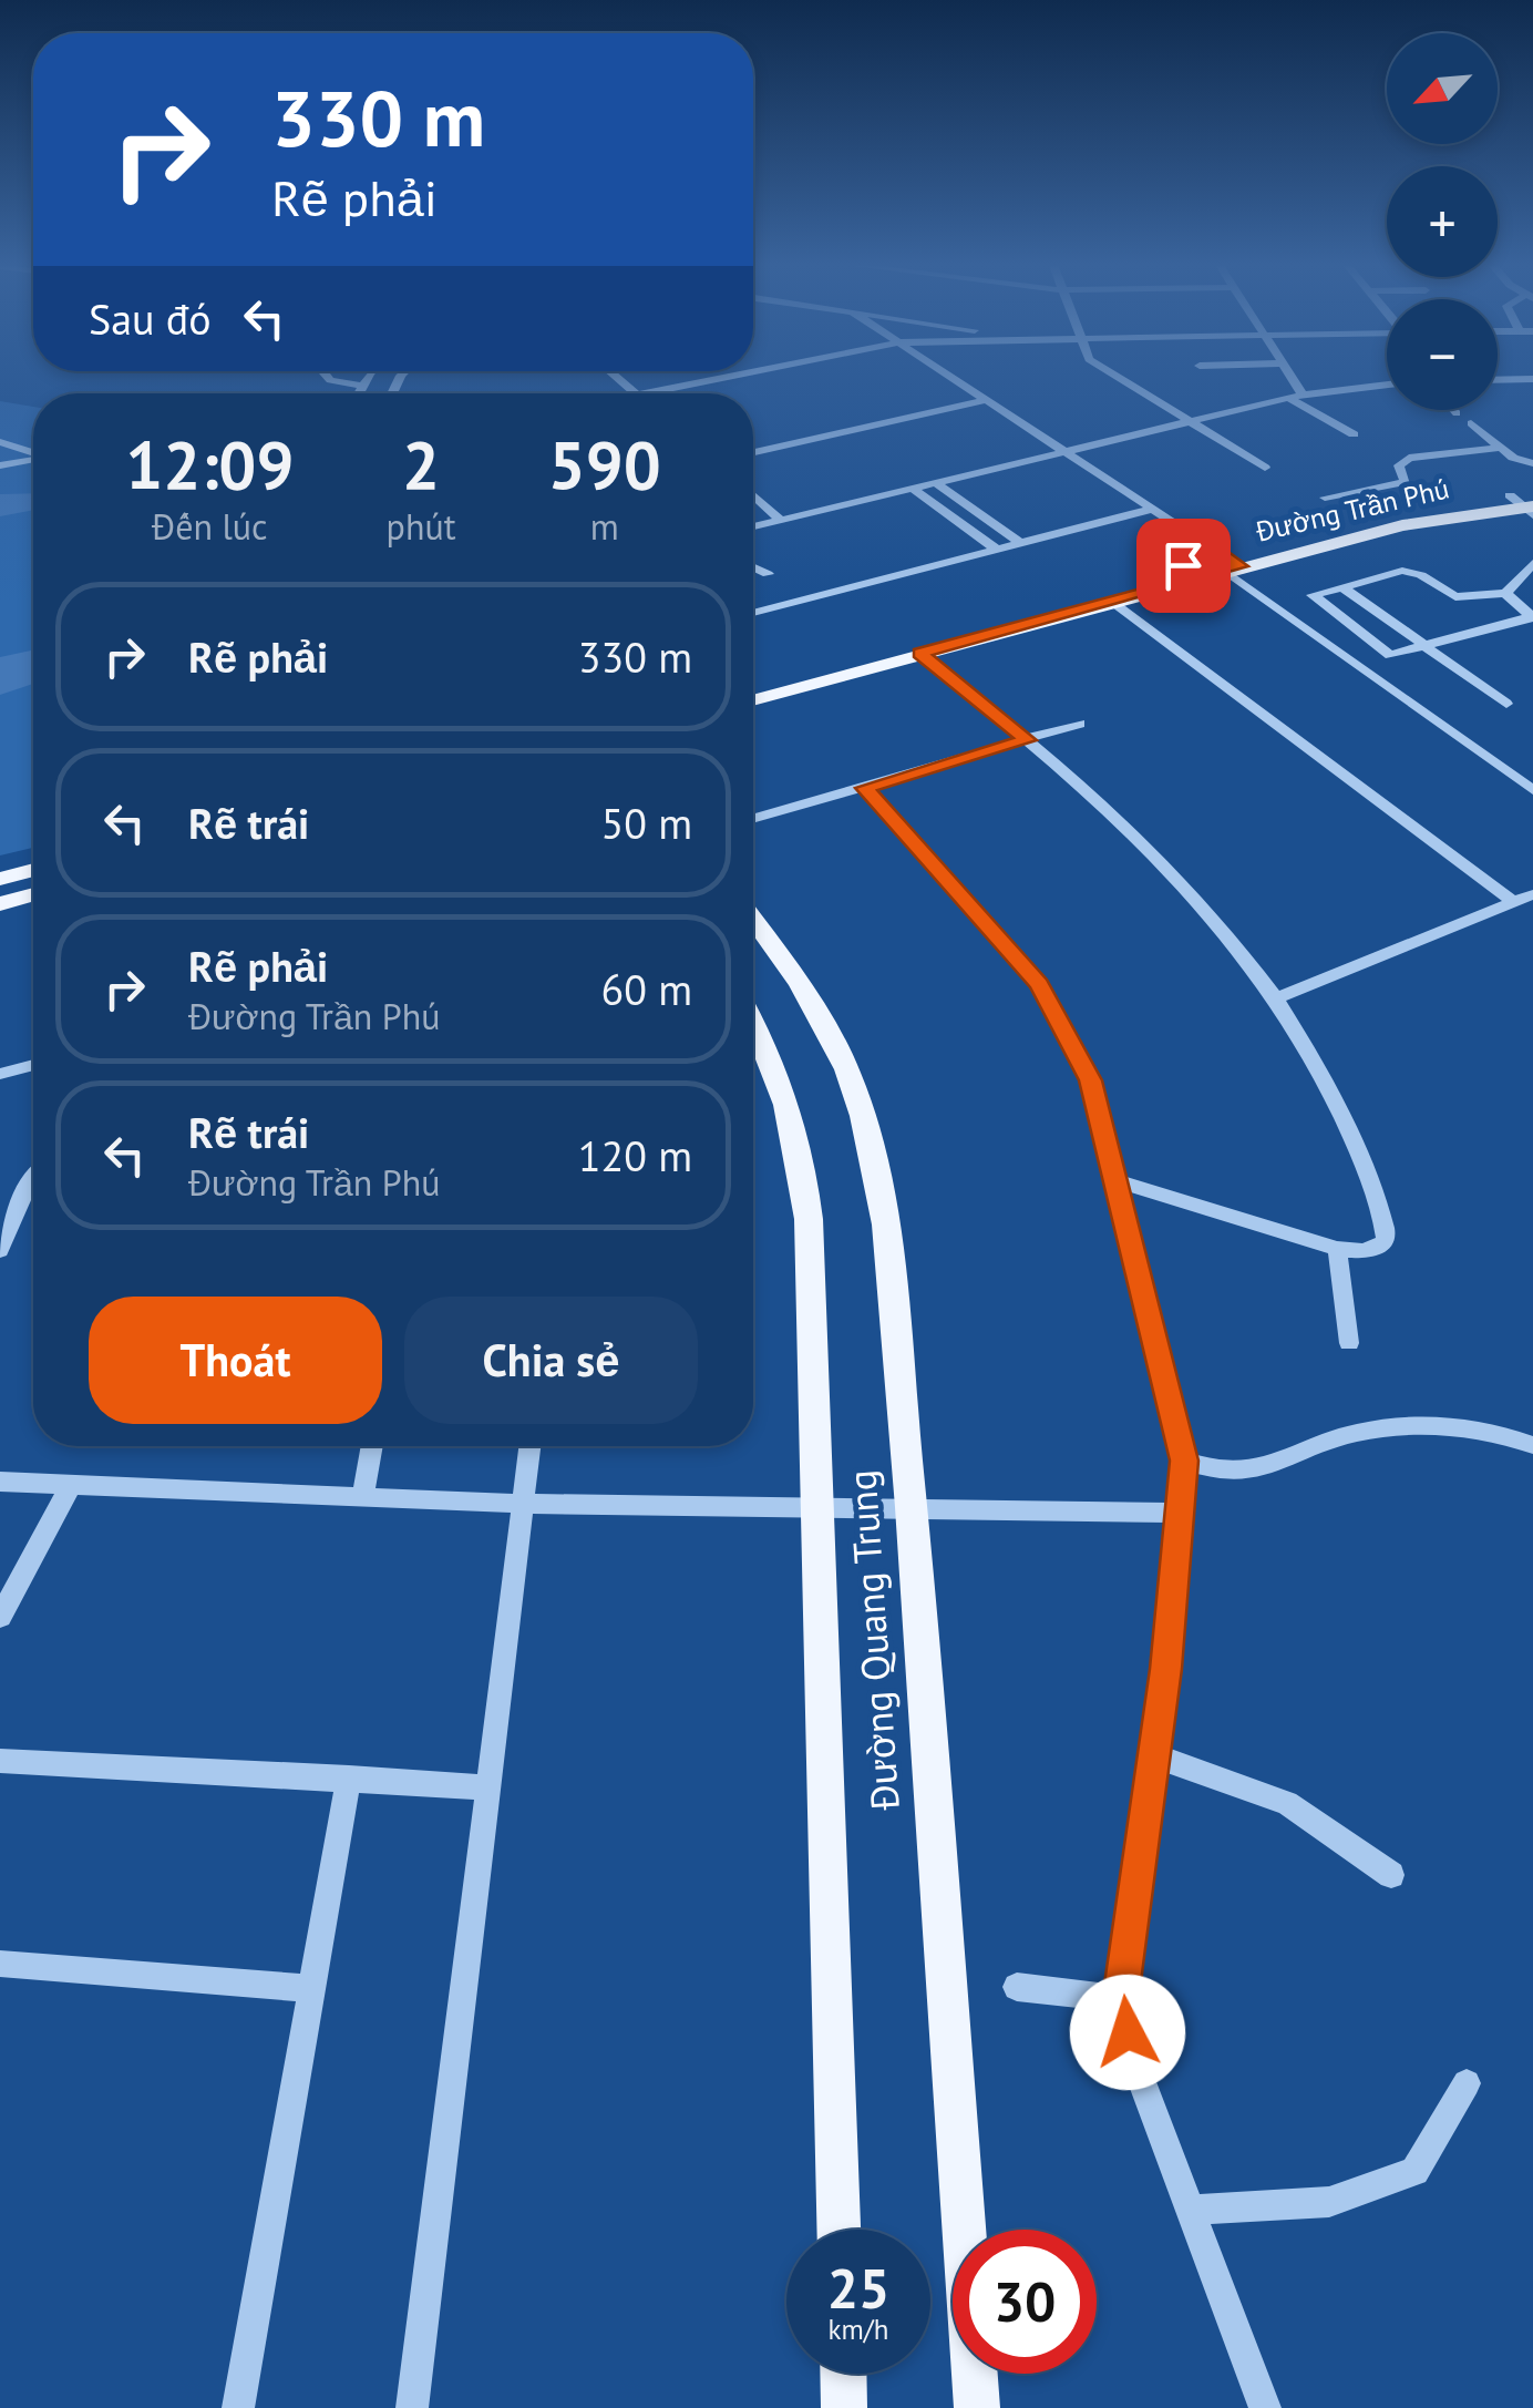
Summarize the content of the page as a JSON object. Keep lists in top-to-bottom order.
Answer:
{
  "streets": {
    "main road": ["Đường Trần Phú", "Đường Quang Trung"]
  },
  "north": "bottom left",
  "page": {
    "map_buttons": ["+", "−"],
    "turn": ["330 m", "Rẽ phải"],
    "then": "Sau đó",
    "eta": [
      "12:09",
      "Đến lúc",
      "2",
      "phút",
      "590",
      "m"
    ],
    "list": [
      {
        "name": "Rẽ phải",
        "value": "330 m"
      },
      {
        "name": "Rẽ trái",
        "value": "50 m"
      },
      {
        "name": "Rẽ phải",
        "note": "Đường Trần Phú",
        "value": "60 m"
      },
      {
        "name": "Rẽ trái",
        "note": "Đường Trần Phú",
        "value": "120 m"
      }
    ],
    "buttons": ["Thoát", "Chia sẻ"],
    "speed": "25 km/h",
    "limit": "30"
  }
}
